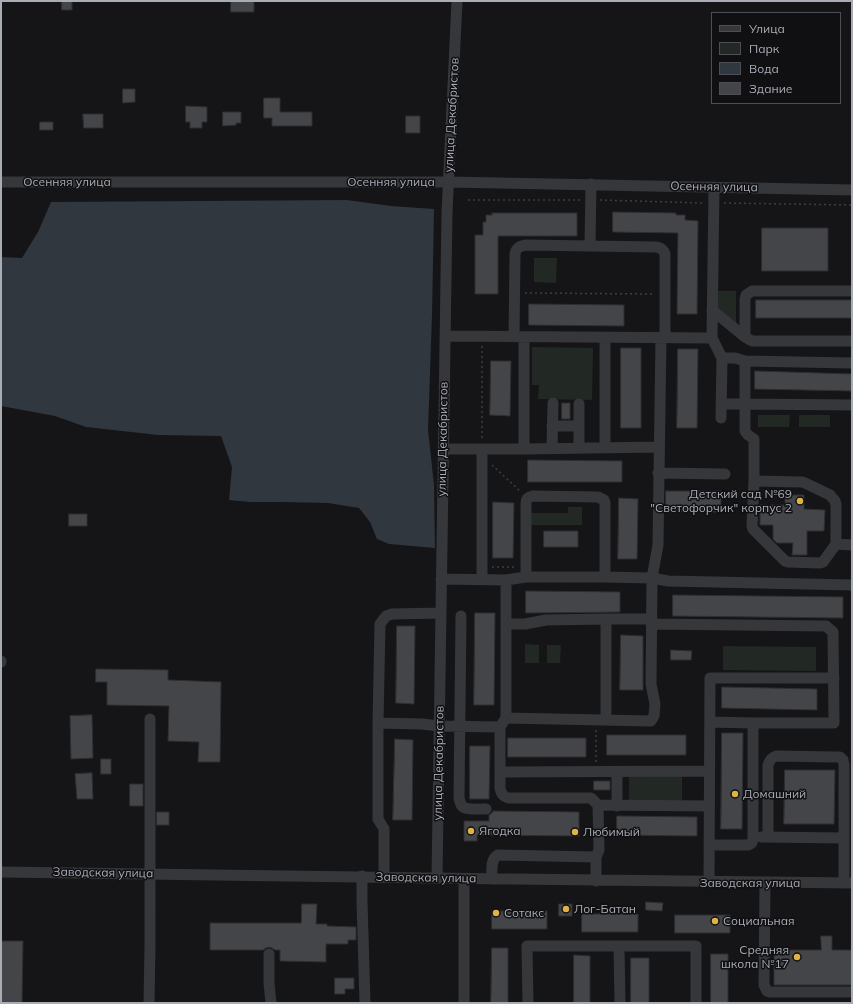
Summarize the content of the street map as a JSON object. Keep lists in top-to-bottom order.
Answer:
{
  "streets": {
    "street": ["улица Декабристов", "Осенняя улица", "Заводская улица"]
  },
  "crossings": [
    ["улица Декабристов", "Осенняя улица"],
    ["улица Декабристов", "Заводская улица"]
  ],
  "places": [
    "Детский сад №69 \"Светофорчик\" корпус 2",
    "Домашний",
    "Ягодка",
    "Любимый",
    "Лог-Батан",
    "Сотакс",
    "Социальная",
    "Средняя школа №17"
  ],
  "legend": [
    "Улица",
    "Парк",
    "Вода",
    "Здание"
  ]
}
